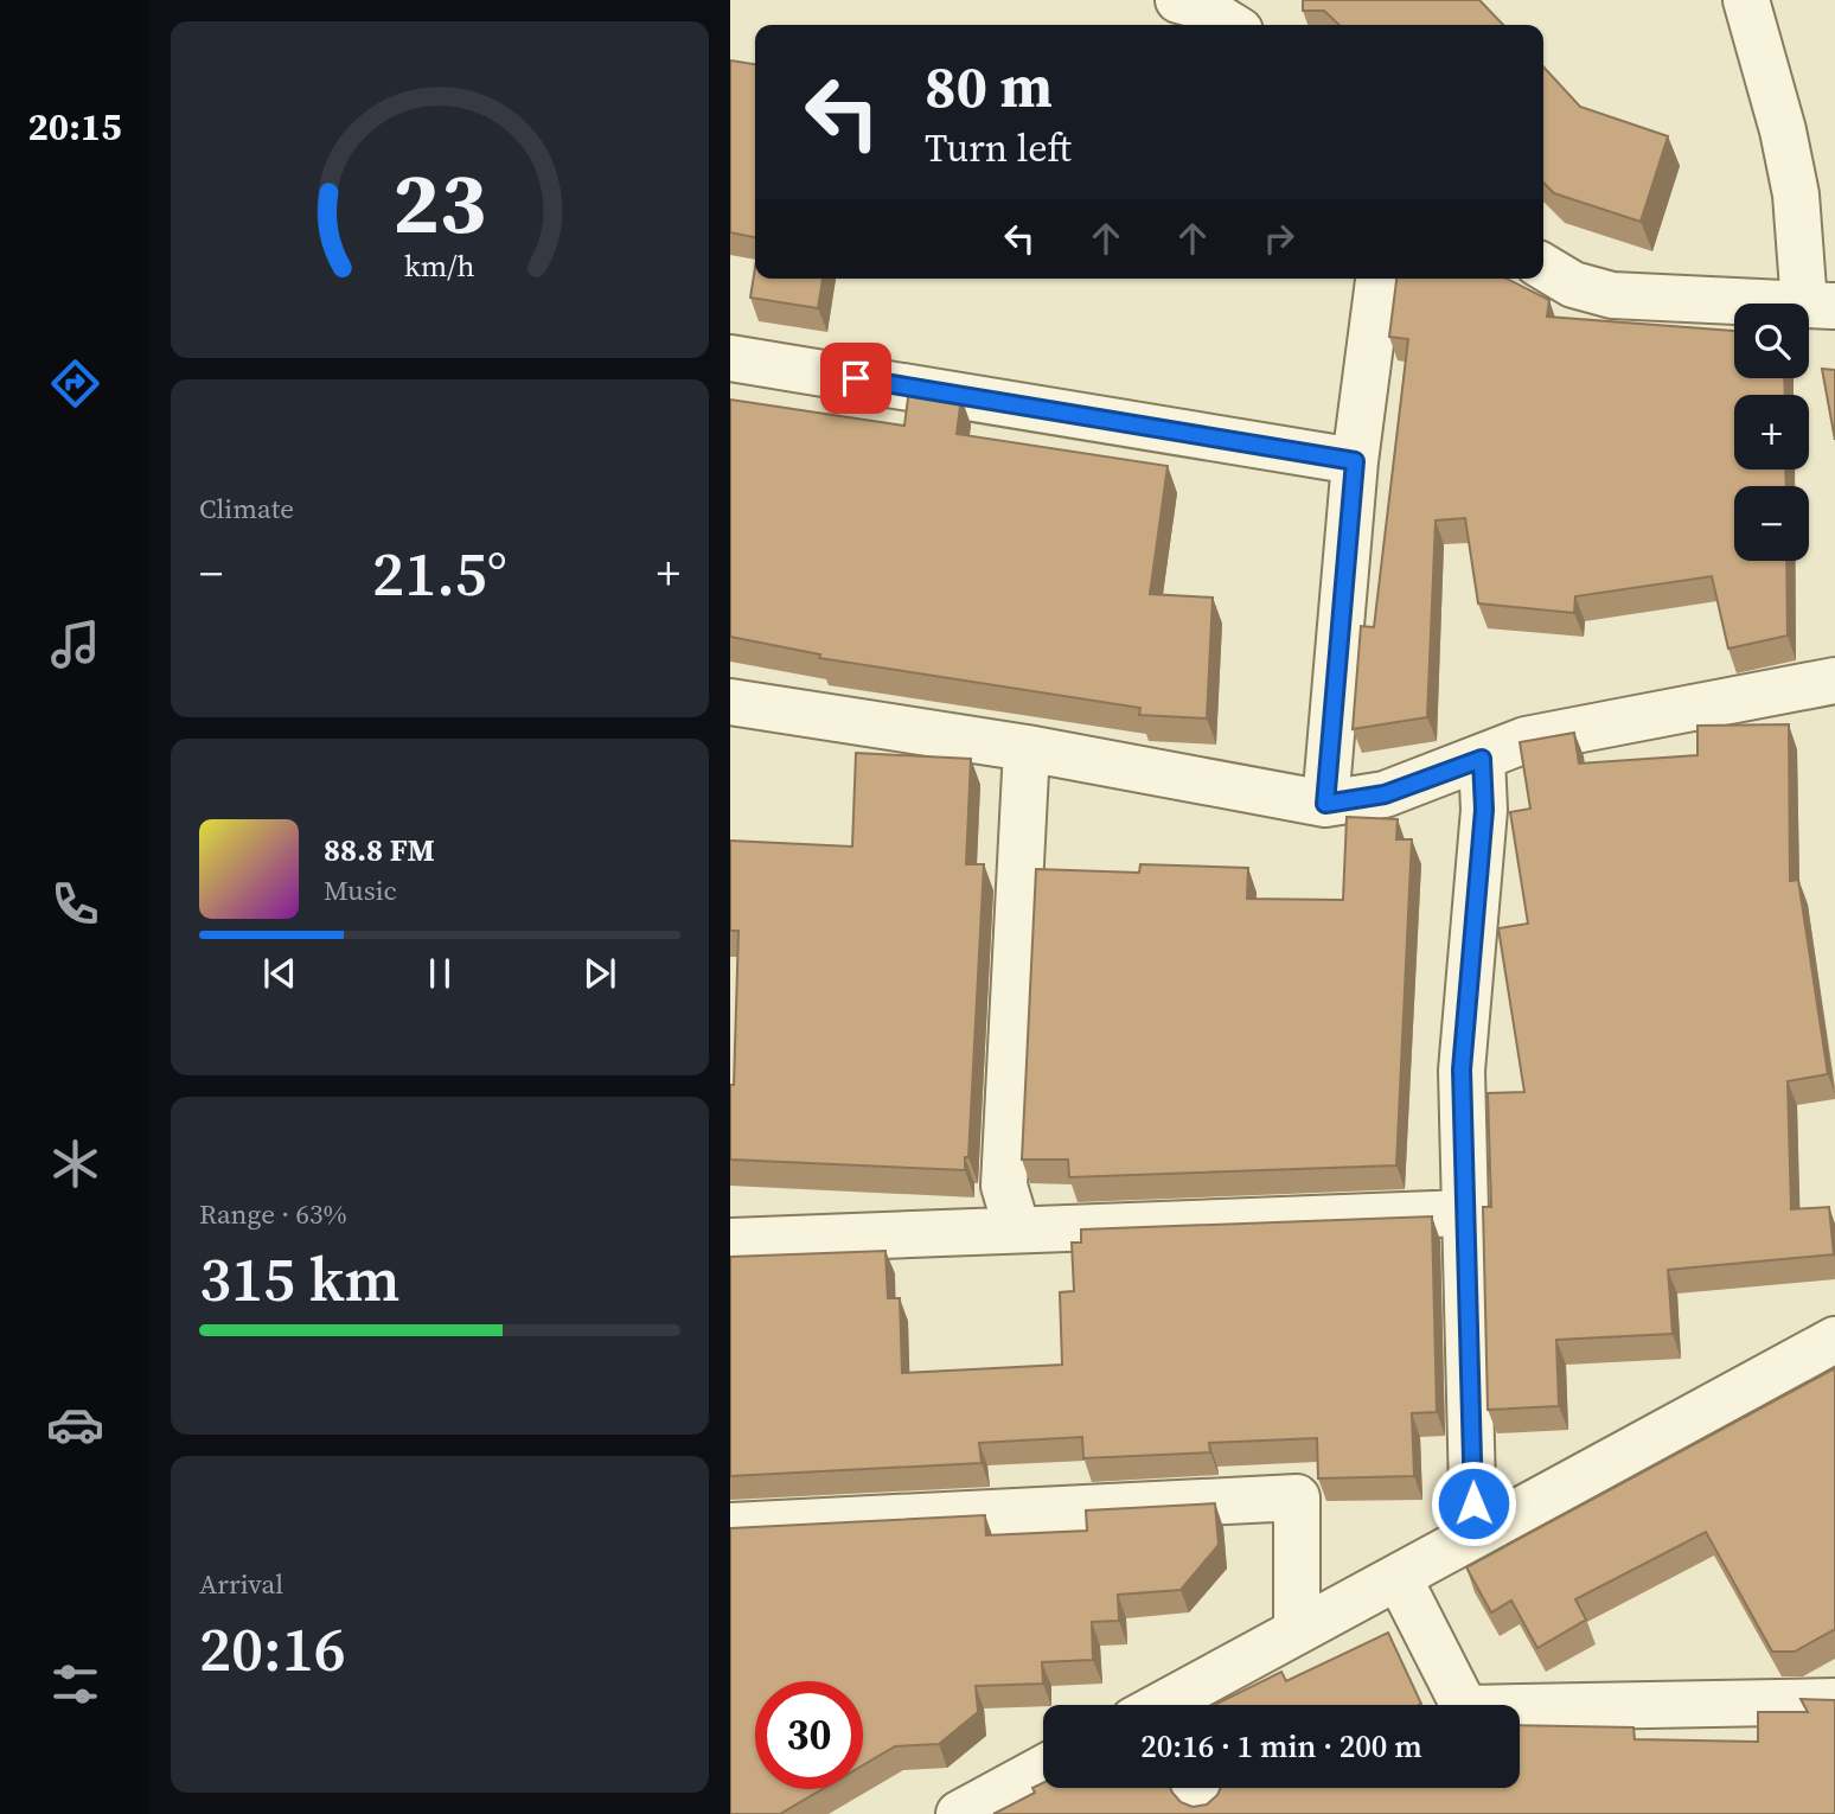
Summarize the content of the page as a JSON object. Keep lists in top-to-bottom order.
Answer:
{
  "page": {
    "tabs": "20:15",
    "turn": ["80 m", "Turn left"],
    "map_buttons": ["+", "−"],
    "tile": [
      "Climate",
      ["Range · 63%", "315 km"],
      ["Arrival", "20:16"]
    ],
    "heat": ["−", "21.5°", "+"],
    "song": ["88.8 FM", "Music"],
    "limit": "30",
    "trip": "20:16 · 1 min · 200 m",
    "gauge": ["23", "km/h"]
  }
}
